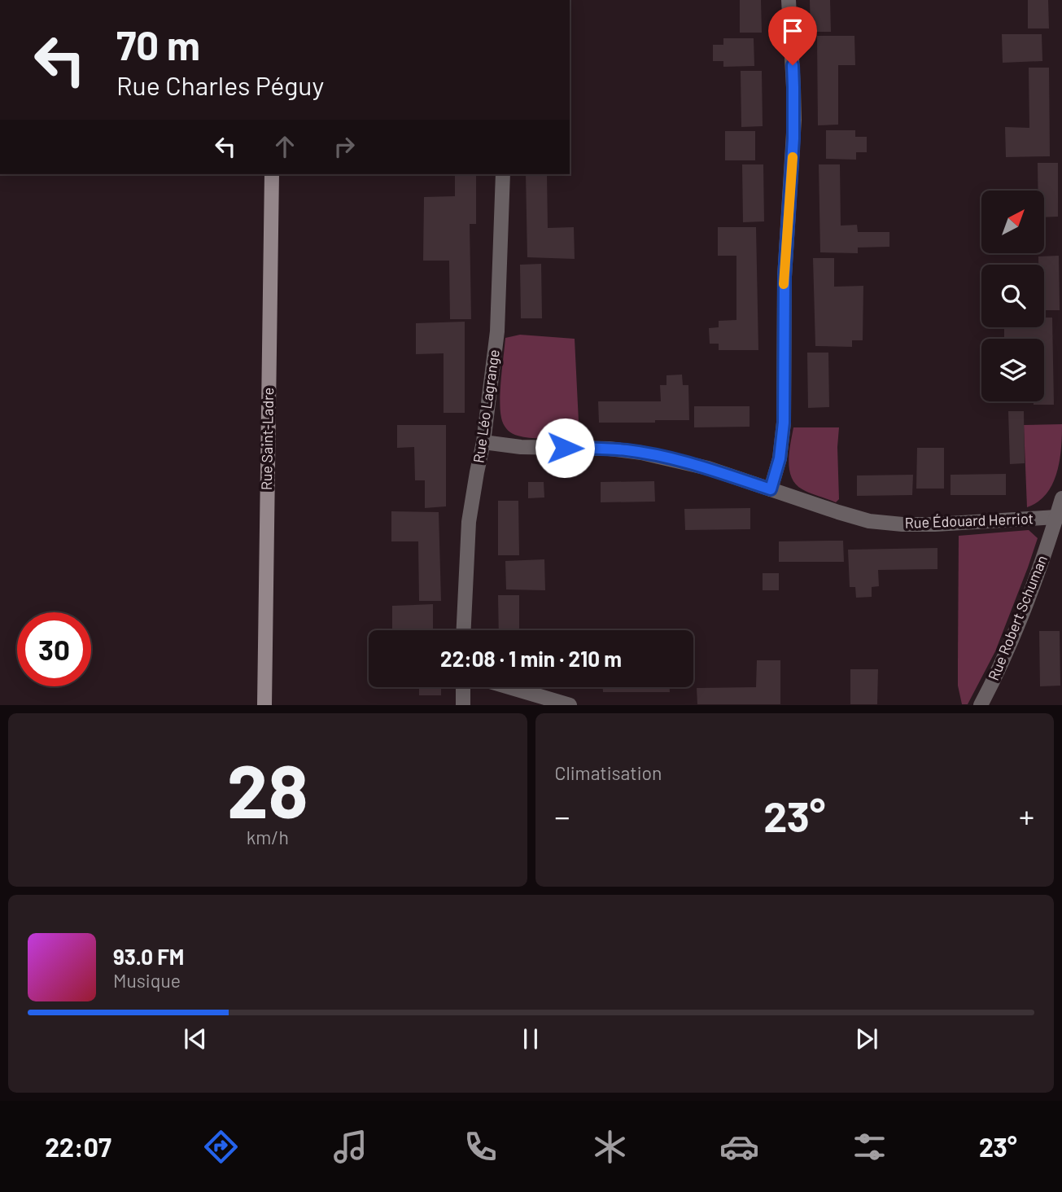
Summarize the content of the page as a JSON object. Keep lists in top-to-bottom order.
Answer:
{
  "streets": {
    "street": [
      "Rue Léo Lagrange",
      "Rue Saint-Ladre",
      "Rue Édouard Herriot",
      "Rue Robert Schuman"
    ]
  },
  "crossings": [
    ["Rue Léo Lagrange", "Rue Édouard Herriot"],
    ["Rue Édouard Herriot", "Rue Robert Schuman"]
  ],
  "north": "top right",
  "page": {
    "turn": ["70 m", "Rue Charles Péguy"],
    "limit": "30",
    "trip": "22:08 · 1 min · 210 m",
    "tile": [
      ["28", "km/h"],
      "Climatisation"
    ],
    "heat": ["−", "23°", "+"],
    "song": ["93.0 FM", "Musique"],
    "tabs": ["22:07", "23°"]
  }
}
